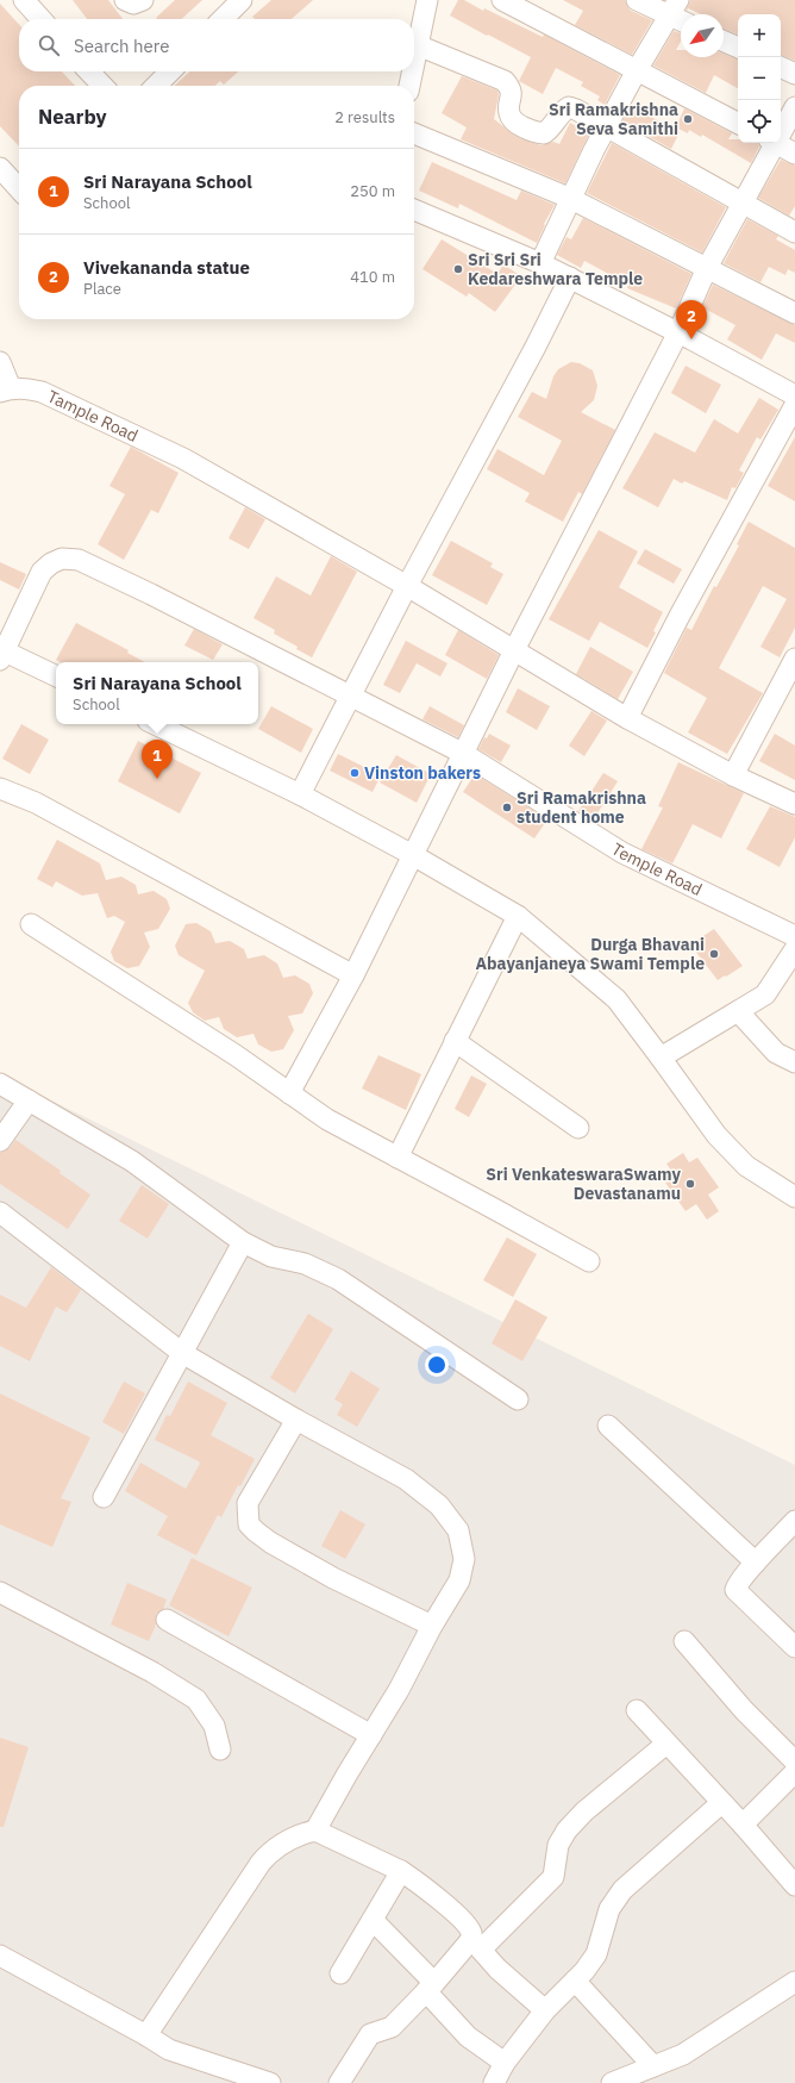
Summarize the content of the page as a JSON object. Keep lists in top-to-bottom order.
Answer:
{
  "streets": {
    "street": ["Tample Road", "Temple Road"]
  },
  "places": [
    "Sri Ramakrishna Seva Samithi",
    "Sri Sri Sri Kedareshwara Temple",
    "Vinston bakers",
    "Sri Ramakrishna student home",
    "Durga Bhavani Abayanjaneya Swami Temple",
    "Sri VenkateswaraSwamy Devastanamu"
  ],
  "north": "bottom left",
  "page": {
    "map_buttons": ["+", "−"],
    "search": "Search here",
    "heading": ["Nearby", "2 results"],
    "list": [
      {
        "mark": "1",
        "name": "Sri Narayana School",
        "note": "School",
        "value": "250 m"
      },
      {
        "mark": "2",
        "name": "Vivekananda statue",
        "note": "Place",
        "value": "410 m"
      }
    ],
    "pins": ["2", "1"],
    "popup": ["Sri Narayana School", "School"]
  }
}
